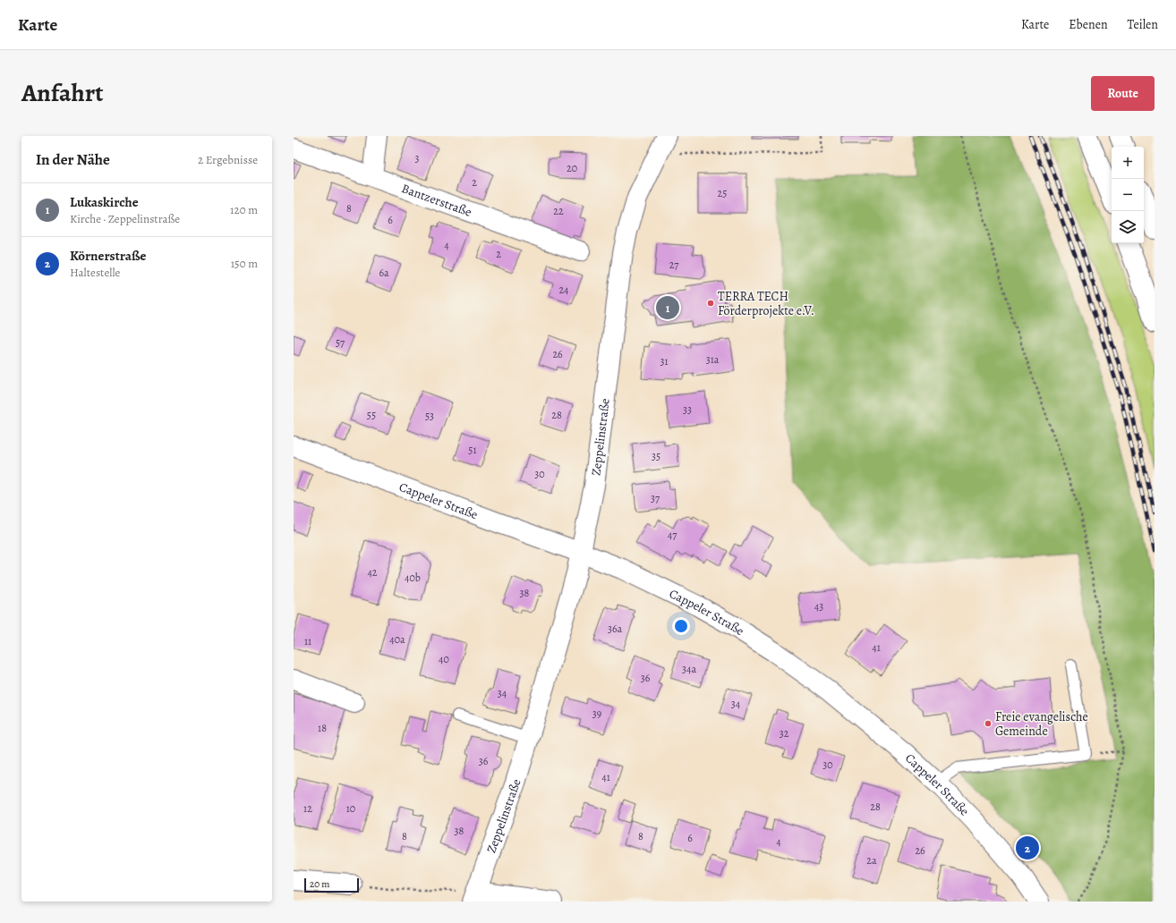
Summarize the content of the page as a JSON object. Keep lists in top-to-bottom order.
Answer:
{
  "streets": {
    "main road": ["Bantzerstraße", "Zeppelinstraße", "Cappeler Straße"]
  },
  "crossings": [
    ["Zeppelinstraße", "Cappeler Straße"]
  ],
  "places": ["TERRA TECH Förderprojekte e.V.", "Freie evangelische Gemeinde"],
  "house_numbers": [
    "3",
    "20",
    "2",
    "25",
    "8",
    "22",
    "6",
    "4",
    "2",
    "27",
    "6a",
    "24",
    "57",
    "26",
    "31a",
    "31",
    "33",
    "55",
    "28",
    "53",
    "51",
    "35",
    "30",
    "37",
    "47",
    "42",
    "40b",
    "38",
    "43",
    "36a",
    "40a",
    "11",
    "41",
    "40",
    "34a",
    "36",
    "34",
    "34",
    "39",
    "18",
    "32",
    "36",
    "30",
    "41",
    "28",
    "12",
    "10",
    "38",
    "8",
    "8",
    "6",
    "4",
    "26",
    "2a"
  ],
  "scale_bar": "20 m",
  "page": {
    "header": "Karte",
    "nav": ["Karte", "Ebenen", "Teilen"],
    "title": "Anfahrt",
    "buttons": "Route",
    "heading": ["In der Nähe", "2 Ergebnisse"],
    "map_buttons": ["+", "−"],
    "list": [
      {
        "mark": "1",
        "name": "Lukaskirche",
        "note": "Kirche · Zeppelinstraße",
        "value": "120 m"
      },
      {
        "mark": "2",
        "name": "Körnerstraße",
        "note": "Haltestelle",
        "value": "150 m"
      }
    ],
    "pins": ["1", "2"],
    "scale": "20 m"
  }
}
